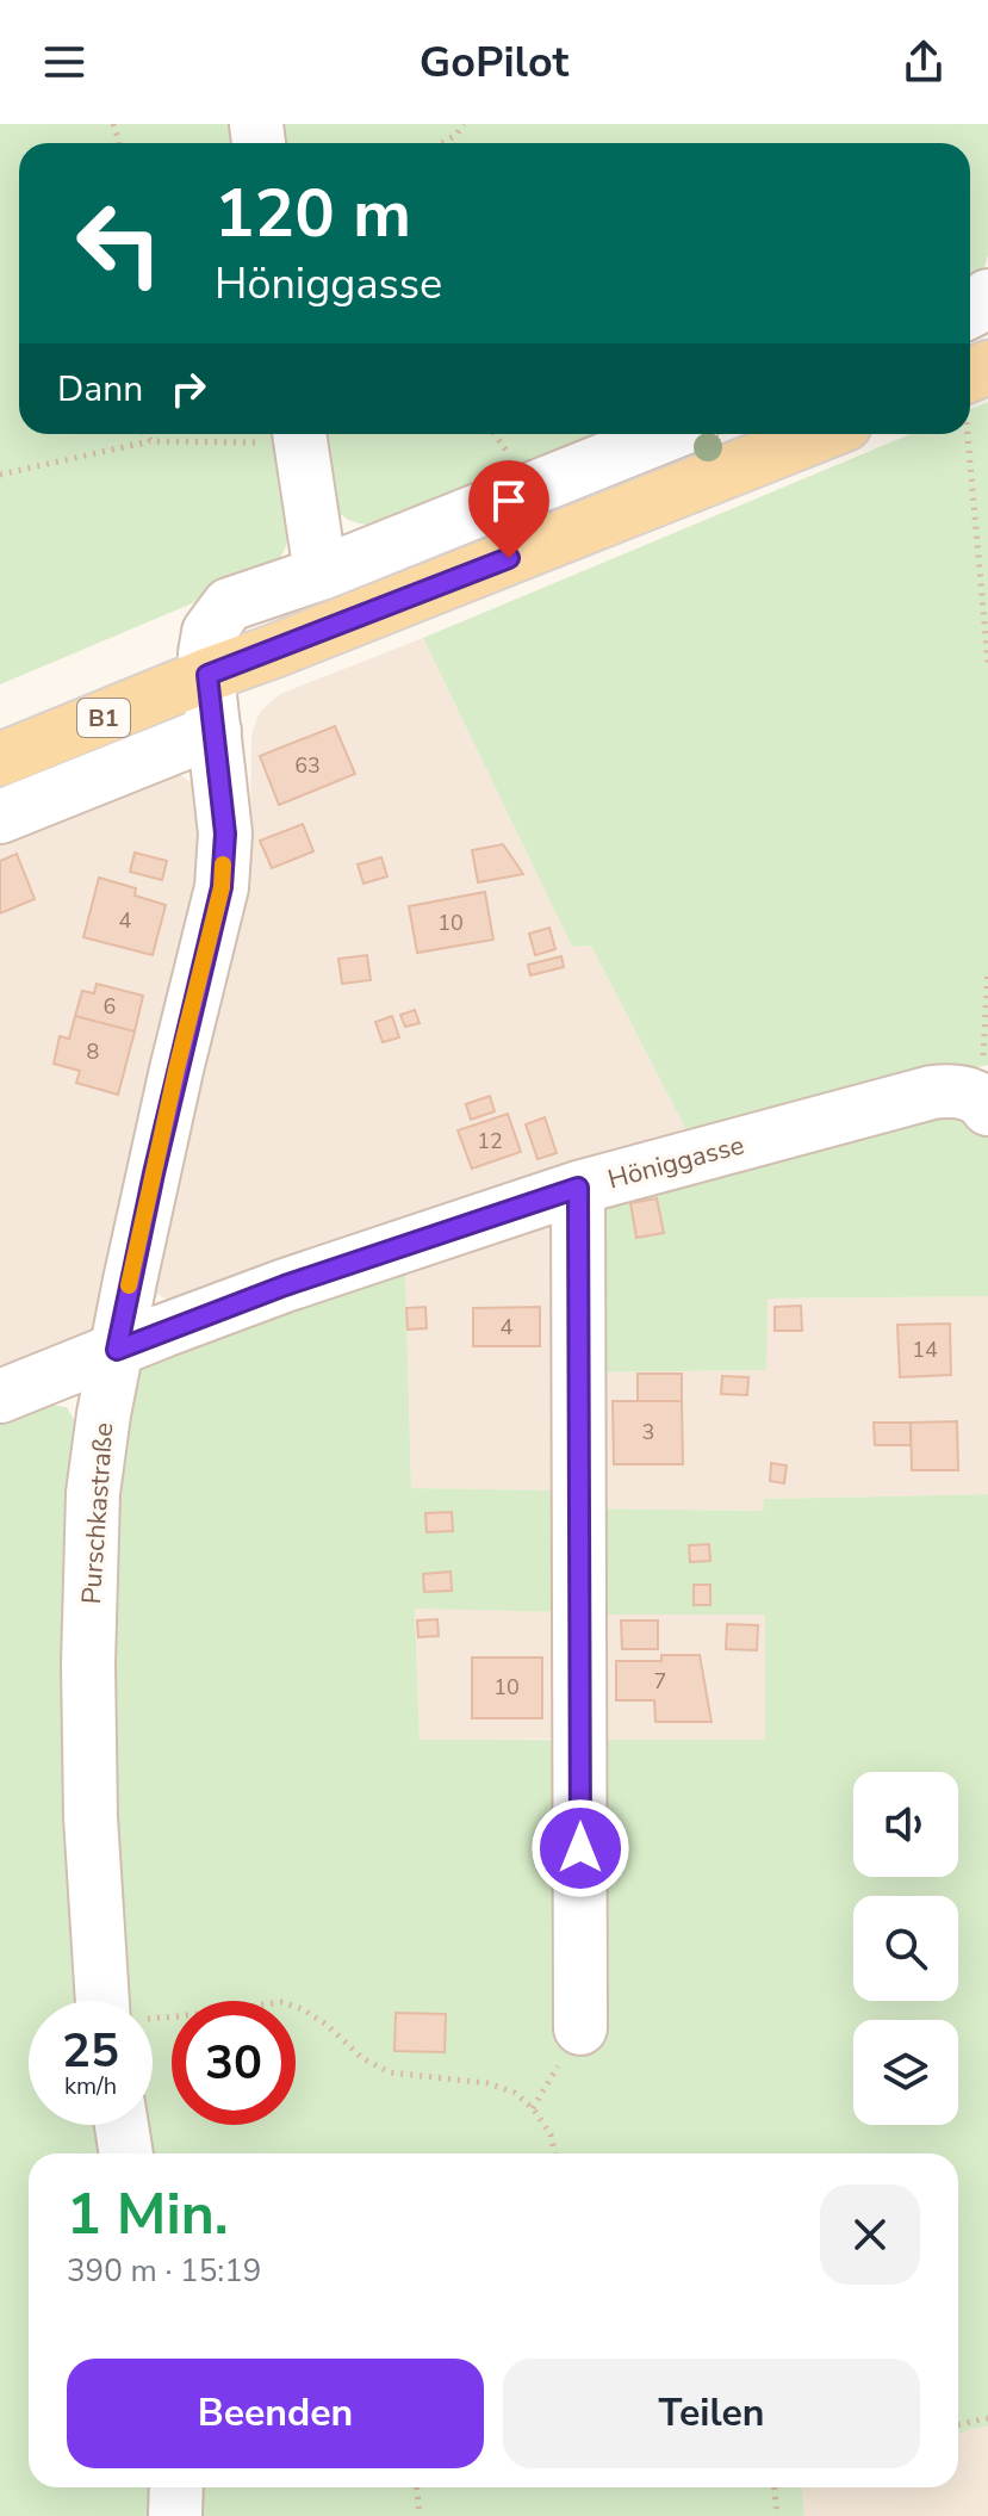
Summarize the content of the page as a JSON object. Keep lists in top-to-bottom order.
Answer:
{
  "streets": {
    "main road": ["B1"],
    "street": ["Höniggasse", "Purschkastraße"]
  },
  "crossings": [
    ["B1", "Purschkastraße"],
    ["Höniggasse", "Purschkastraße"]
  ],
  "house_numbers": [
    "63",
    "4",
    "10",
    "6",
    "8",
    "12",
    "4",
    "14",
    "3",
    "7",
    "10"
  ],
  "page": {
    "header": "GoPilot",
    "turn": ["120 m", "Höniggasse"],
    "then": "Dann",
    "speed": "25 km/h",
    "limit": "30",
    "heading": ["1 Min.", "390 m · 15:19"],
    "buttons": ["Beenden", "Teilen"]
  }
}
